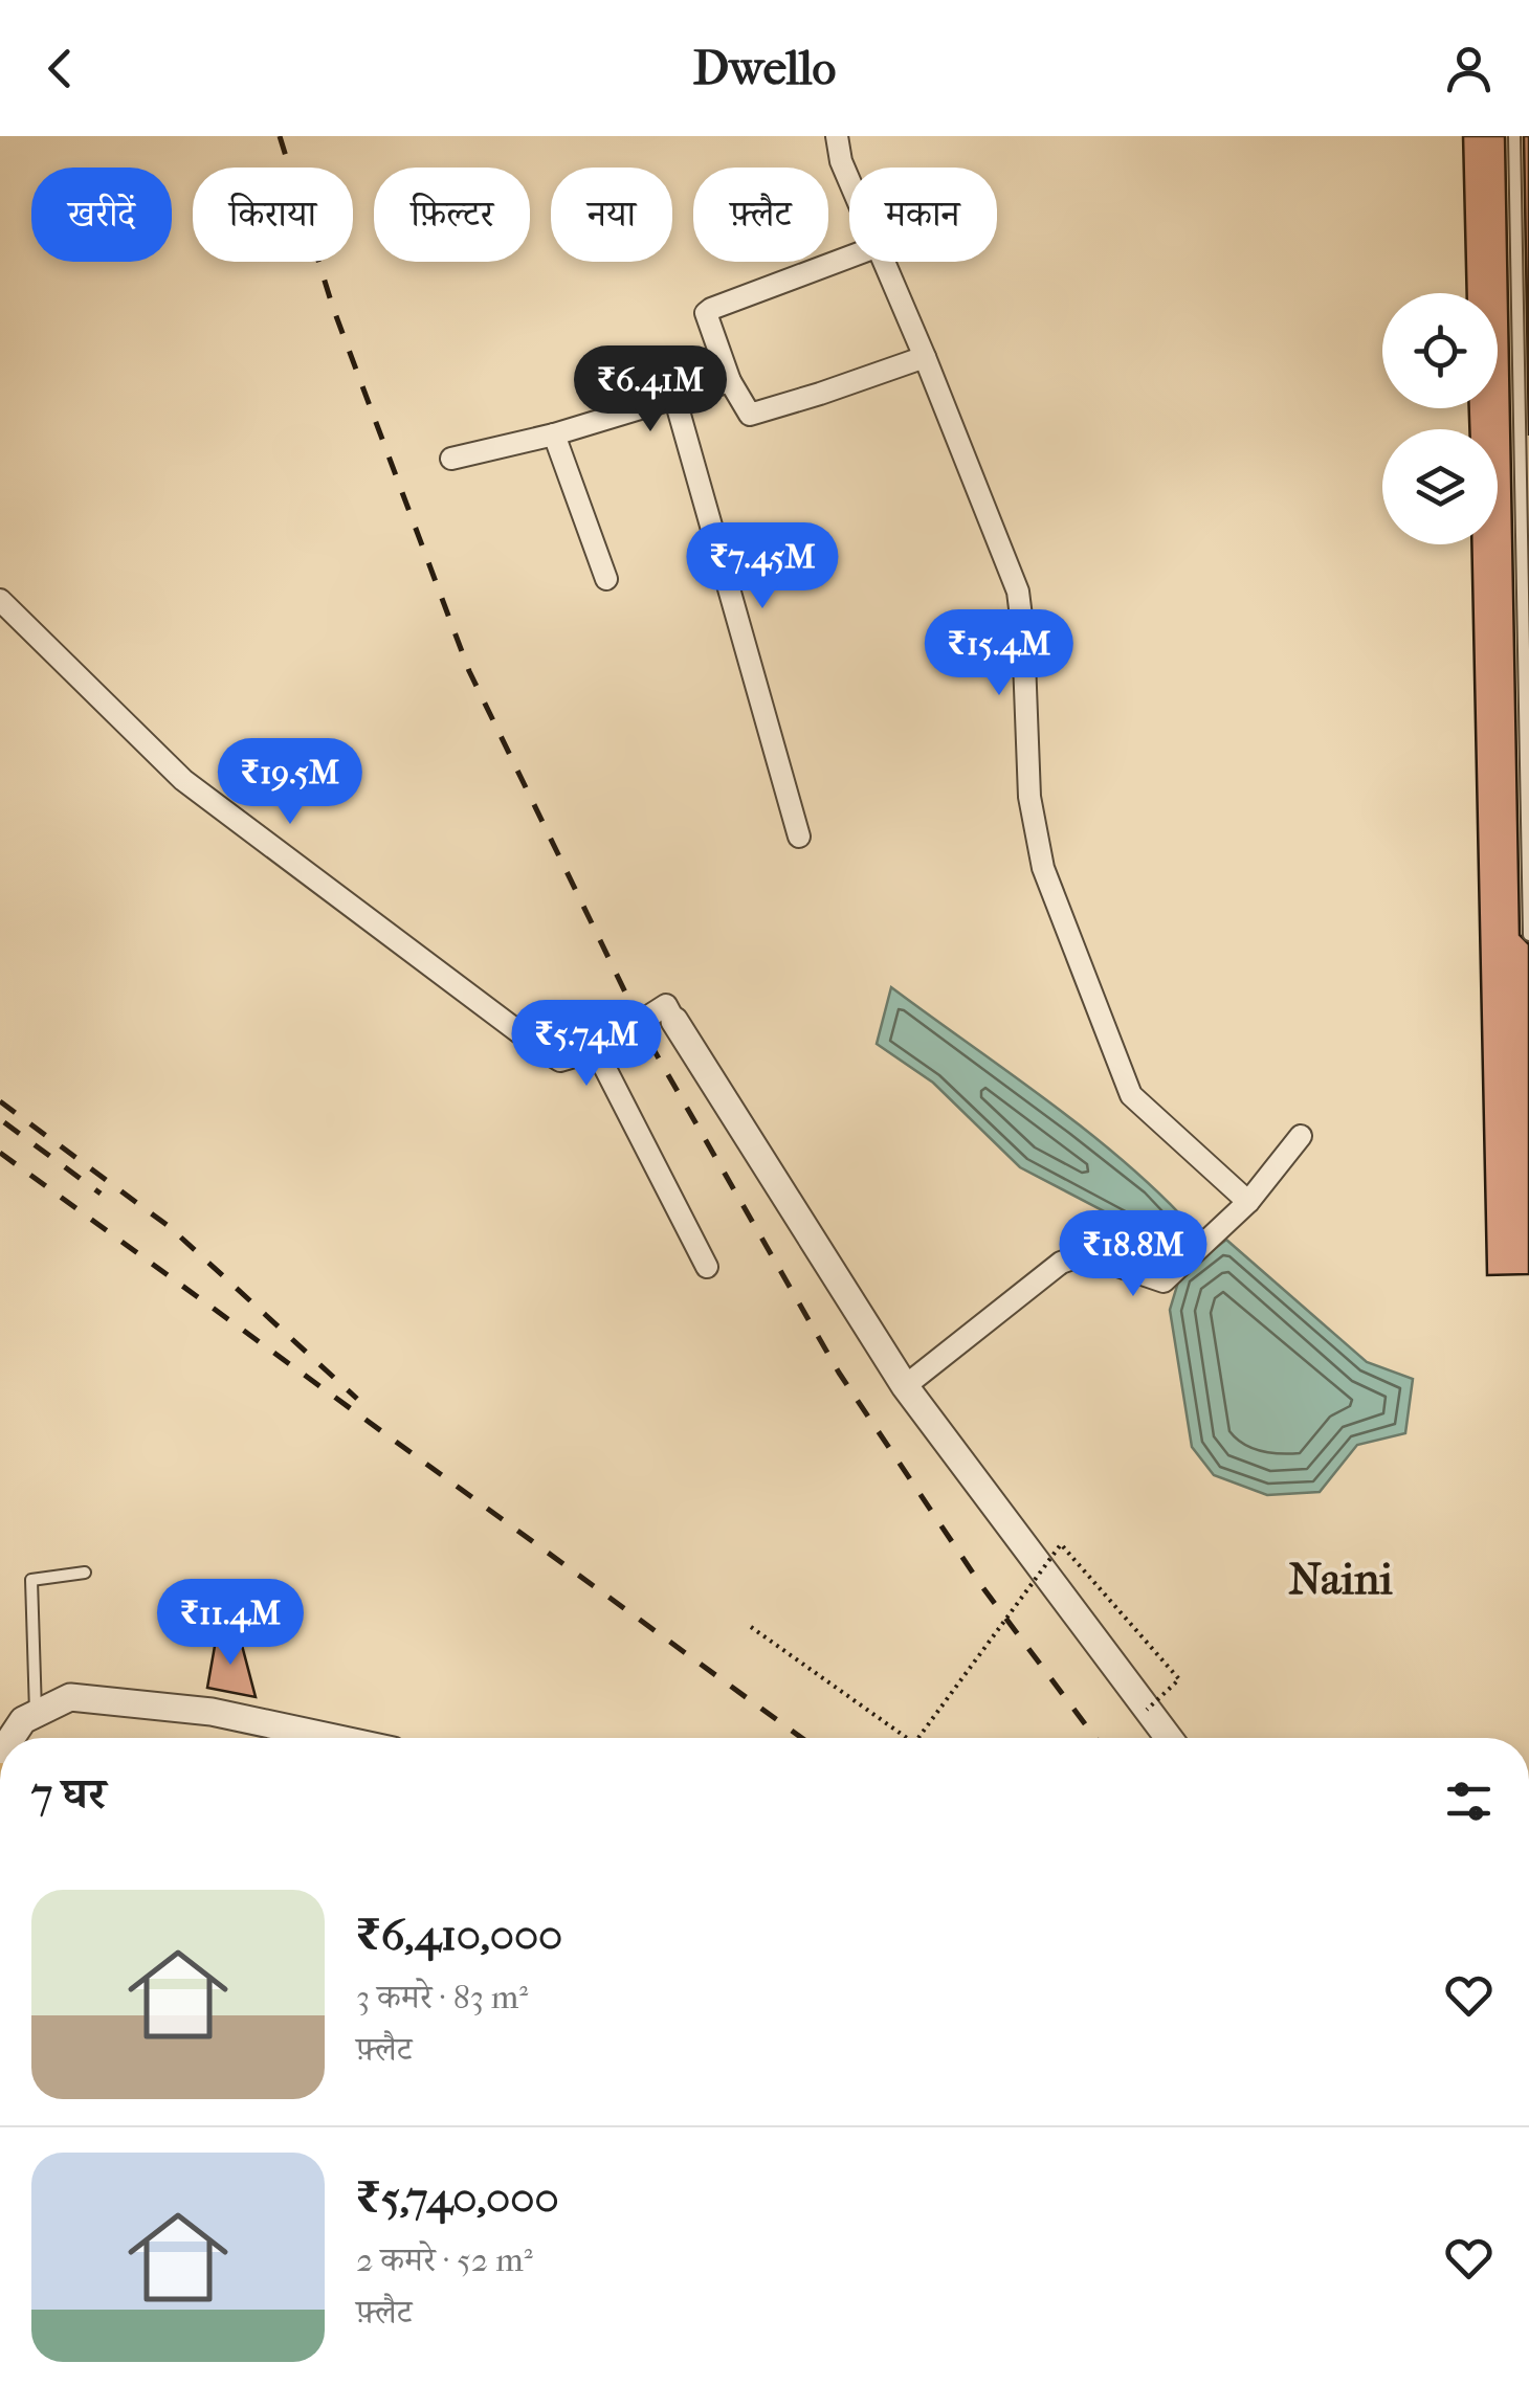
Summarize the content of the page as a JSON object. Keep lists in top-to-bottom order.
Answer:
{
  "districts": ["Naini"],
  "page": {
    "header": "Dwello",
    "chip": [
      "खरीदें",
      "किराया",
      "फ़िल्टर",
      "नया",
      "फ़्लैट",
      "मकान"
    ],
    "price": [
      "₹6.41M",
      "₹7.45M",
      "₹15.4M",
      "₹19.5M",
      "₹5.74M",
      "₹18.8M",
      "₹11.4M"
    ],
    "heading": "7 घर",
    "list": [
      {
        "name": "₹6,410,000",
        "note": "3 कमरे · 83 m² · फ़्लैट"
      },
      {
        "name": "₹5,740,000",
        "note": "2 कमरे · 52 m² · फ़्लैट"
      }
    ]
  }
}
